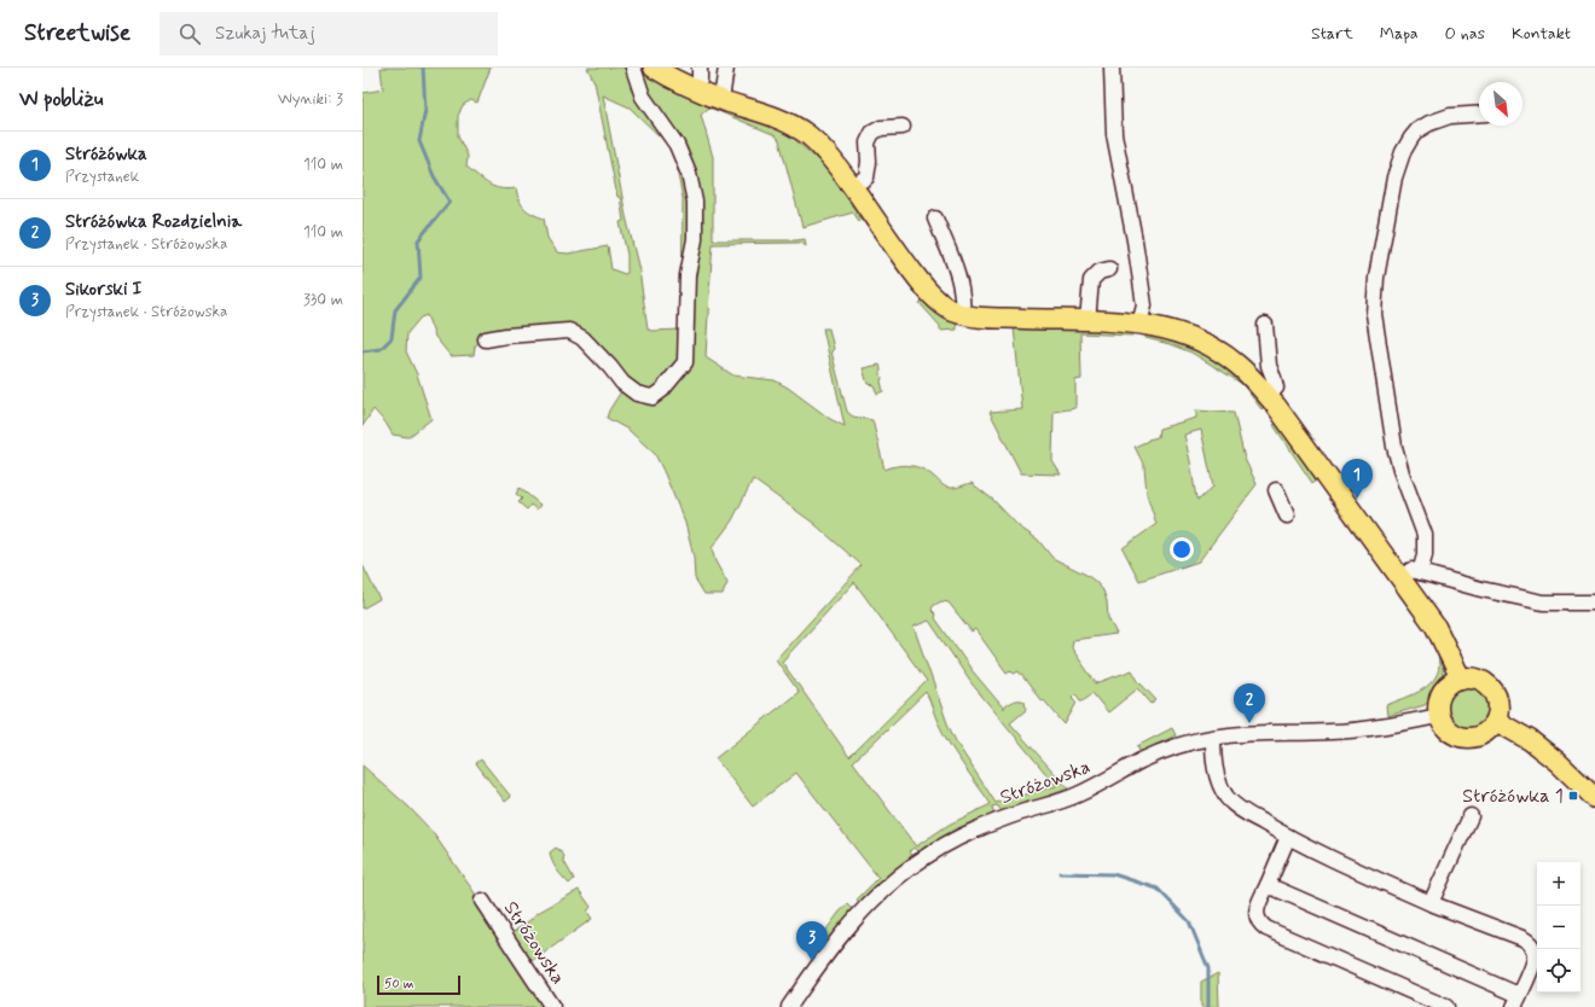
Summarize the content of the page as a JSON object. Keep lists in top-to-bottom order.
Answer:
{
  "streets": {
    "street": ["Stróżowska"]
  },
  "places": {
    "transit": ["Stróżówka 1"]
  },
  "scale_bar": "50 m",
  "north": "bottom right",
  "page": {
    "header": "Streetwise",
    "search": "Szukaj tutaj",
    "nav": [
      "Start",
      "Mapa",
      "O nas",
      "Kontakt"
    ],
    "heading": ["W pobliżu", "Wyniki: 3"],
    "list": [
      {
        "mark": "1",
        "name": "Stróżówka",
        "note": "Przystanek",
        "value": "110 m"
      },
      {
        "mark": "2",
        "name": "Stróżówka Rozdzielnia",
        "note": "Przystanek · Stróżowska",
        "value": "110 m"
      },
      {
        "mark": "3",
        "name": "Sikorski I",
        "note": "Przystanek · Stróżowska",
        "value": "330 m"
      }
    ],
    "pins": ["1", "2", "3"],
    "map_buttons": ["+", "−"],
    "scale": "50 m"
  }
}
